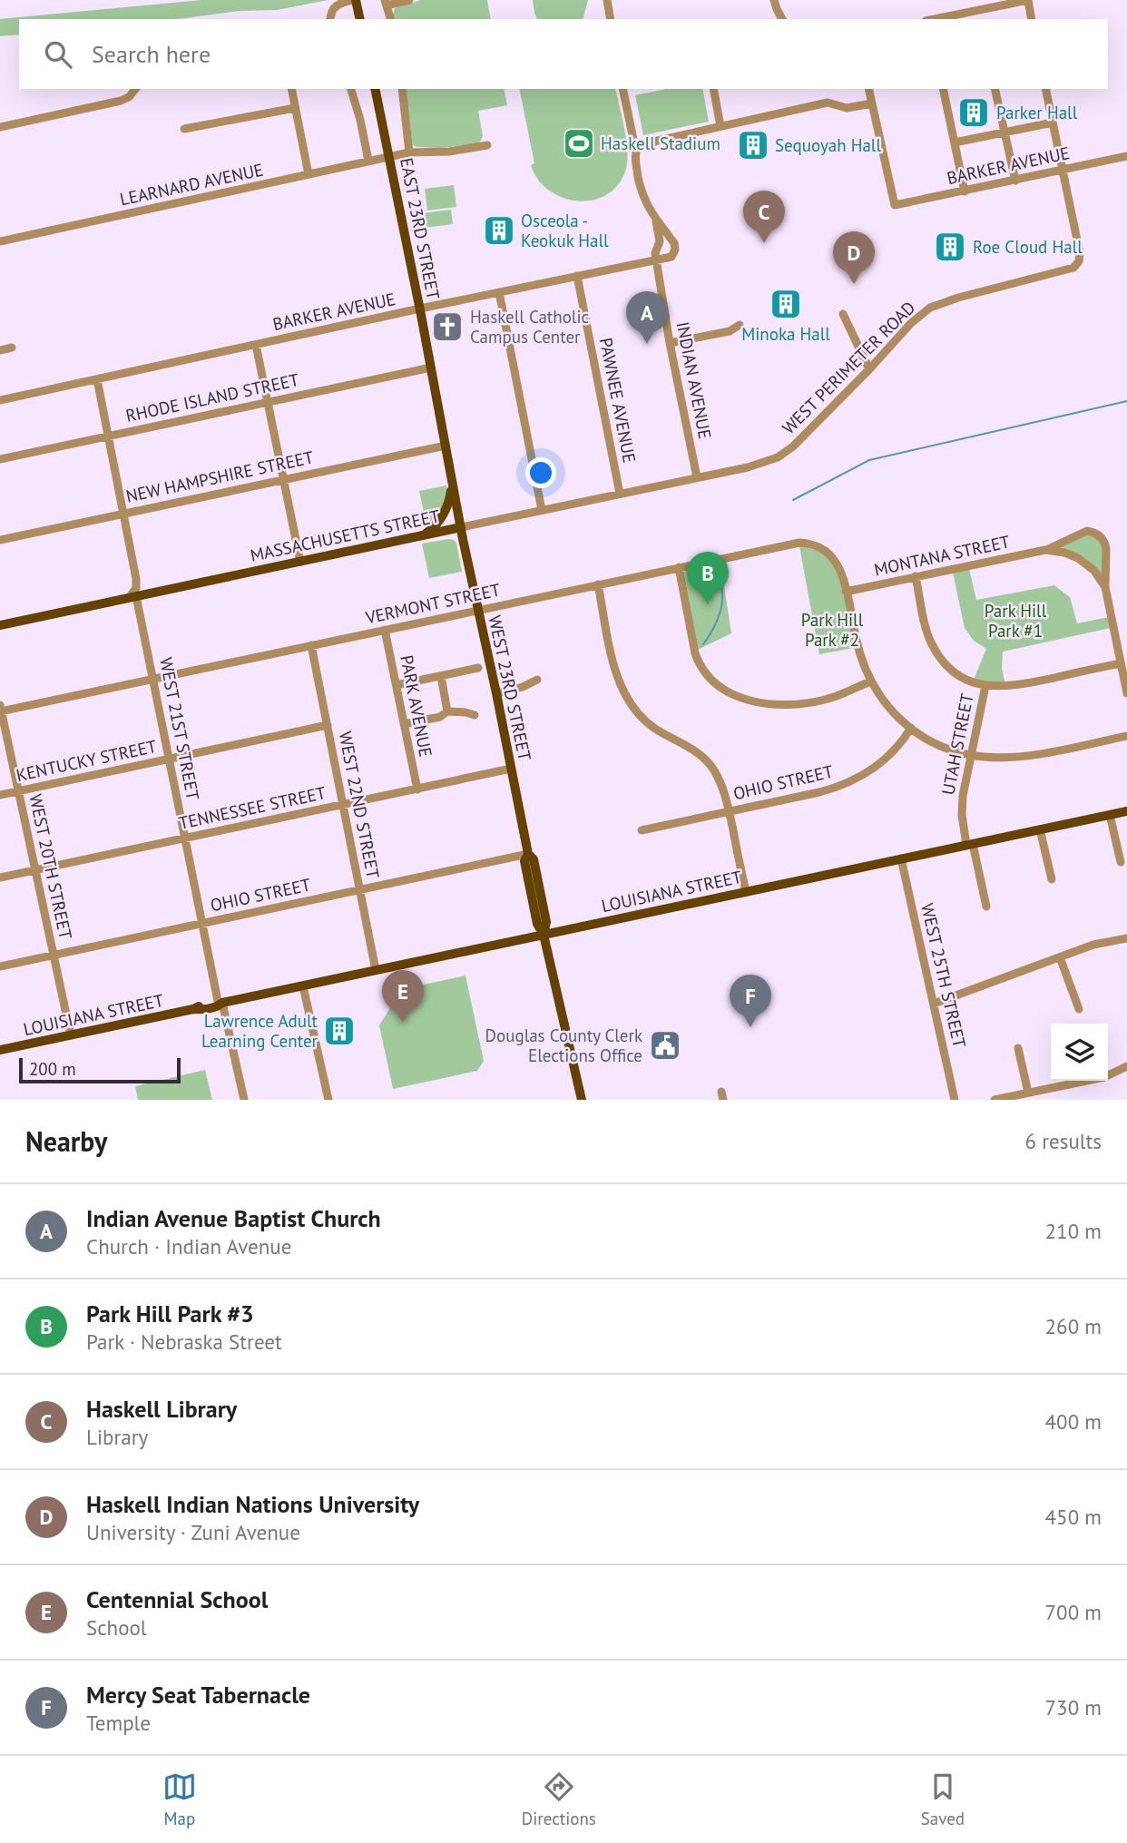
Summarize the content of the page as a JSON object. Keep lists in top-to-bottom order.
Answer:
{
  "streets": {
    "main road": [
      "EAST 23RD STREET",
      "MASSACHUSETTS STREET",
      "WEST 23RD STREET",
      "LOUISIANA STREET"
    ],
    "street": [
      "BARKER AVENUE",
      "LEARNARD AVENUE",
      "WEST PERIMETER ROAD",
      "INDIAN AVENUE",
      "RHODE ISLAND STREET",
      "PAWNEE AVENUE",
      "NEW HAMPSHIRE STREET",
      "MONTANA STREET",
      "VERMONT STREET",
      "PARK AVENUE",
      "WEST 21ST STREET",
      "UTAH STREET",
      "KENTUCKY STREET",
      "OHIO STREET",
      "WEST 22ND STREET",
      "TENNESSEE STREET",
      "WEST 20TH STREET",
      "WEST 25TH STREET"
    ]
  },
  "crossings": [
    ["BARKER AVENUE", "EAST 23RD STREET"],
    ["BARKER AVENUE", "WEST PERIMETER ROAD"],
    ["BARKER AVENUE", "INDIAN AVENUE"],
    ["BARKER AVENUE", "PAWNEE AVENUE"],
    ["BARKER AVENUE", "WEST 21ST STREET"],
    ["LEARNARD AVENUE", "EAST 23RD STREET"],
    ["EAST 23RD STREET", "RHODE ISLAND STREET"],
    ["EAST 23RD STREET", "NEW HAMPSHIRE STREET"],
    ["EAST 23RD STREET", "MASSACHUSETTS STREET"],
    ["EAST 23RD STREET", "WEST 23RD STREET"],
    ["WEST PERIMETER ROAD", "INDIAN AVENUE"],
    ["WEST PERIMETER ROAD", "MASSACHUSETTS STREET"],
    ["INDIAN AVENUE", "MASSACHUSETTS STREET"],
    ["RHODE ISLAND STREET", "WEST 21ST STREET"],
    ["PAWNEE AVENUE", "MASSACHUSETTS STREET"],
    ["NEW HAMPSHIRE STREET", "WEST 21ST STREET"],
    ["MASSACHUSETTS STREET", "WEST 23RD STREET"],
    ["MASSACHUSETTS STREET", "WEST 21ST STREET"],
    ["MONTANA STREET", "VERMONT STREET"],
    ["VERMONT STREET", "WEST 23RD STREET"],
    ["VERMONT STREET", "PARK AVENUE"],
    ["VERMONT STREET", "WEST 21ST STREET"],
    ["VERMONT STREET", "WEST 22ND STREET"],
    ["VERMONT STREET", "WEST 20TH STREET"],
    ["WEST 23RD STREET", "OHIO STREET"],
    ["WEST 23RD STREET", "TENNESSEE STREET"],
    ["WEST 23RD STREET", "LOUISIANA STREET"],
    ["PARK AVENUE", "TENNESSEE STREET"],
    ["WEST 21ST STREET", "KENTUCKY STREET"],
    ["WEST 21ST STREET", "OHIO STREET"],
    ["WEST 21ST STREET", "TENNESSEE STREET"],
    ["WEST 21ST STREET", "LOUISIANA STREET"],
    ["UTAH STREET", "LOUISIANA STREET"],
    ["KENTUCKY STREET", "WEST 22ND STREET"],
    ["KENTUCKY STREET", "WEST 20TH STREET"],
    ["OHIO STREET", "WEST 22ND STREET"],
    ["OHIO STREET", "WEST 20TH STREET"],
    ["WEST 22ND STREET", "TENNESSEE STREET"],
    ["WEST 22ND STREET", "LOUISIANA STREET"],
    ["TENNESSEE STREET", "WEST 20TH STREET"],
    ["WEST 20TH STREET", "LOUISIANA STREET"],
    ["LOUISIANA STREET", "WEST 25TH STREET"]
  ],
  "parks": ["Park Hill Park #1", "Park Hill Park #2"],
  "places": {
    "building": [
      "Parker Hall",
      "Sequoyah Hall",
      "Osceola - Keokuk Hall",
      "Roe Cloud Hall",
      "Minoka Hall",
      "Lawrence Adult Learning Center"
    ],
    "sports": ["Haskell Stadium"],
    "church": ["Haskell Catholic Campus Center"],
    "public building": ["Douglas County Clerk Elections Office"]
  },
  "scale_bar": "200 m",
  "page": {
    "search": "Search here",
    "pins": [
      "C",
      "D",
      "A",
      "B",
      "E",
      "F"
    ],
    "scale": "200 m",
    "heading": ["Nearby", "6 results"],
    "list": [
      {
        "mark": "A",
        "name": "Indian Avenue Baptist Church",
        "note": "Church · Indian Avenue",
        "value": "210 m"
      },
      {
        "mark": "B",
        "name": "Park Hill Park #3",
        "note": "Park · Nebraska Street",
        "value": "260 m"
      },
      {
        "mark": "C",
        "name": "Haskell Library",
        "note": "Library",
        "value": "400 m"
      },
      {
        "mark": "D",
        "name": "Haskell Indian Nations University",
        "note": "University · Zuni Avenue",
        "value": "450 m"
      },
      {
        "mark": "E",
        "name": "Centennial School",
        "note": "School",
        "value": "700 m"
      },
      {
        "mark": "F",
        "name": "Mercy Seat Tabernacle",
        "note": "Temple",
        "value": "730 m"
      }
    ],
    "nav": ["Map", "Directions", "Saved"]
  }
}
